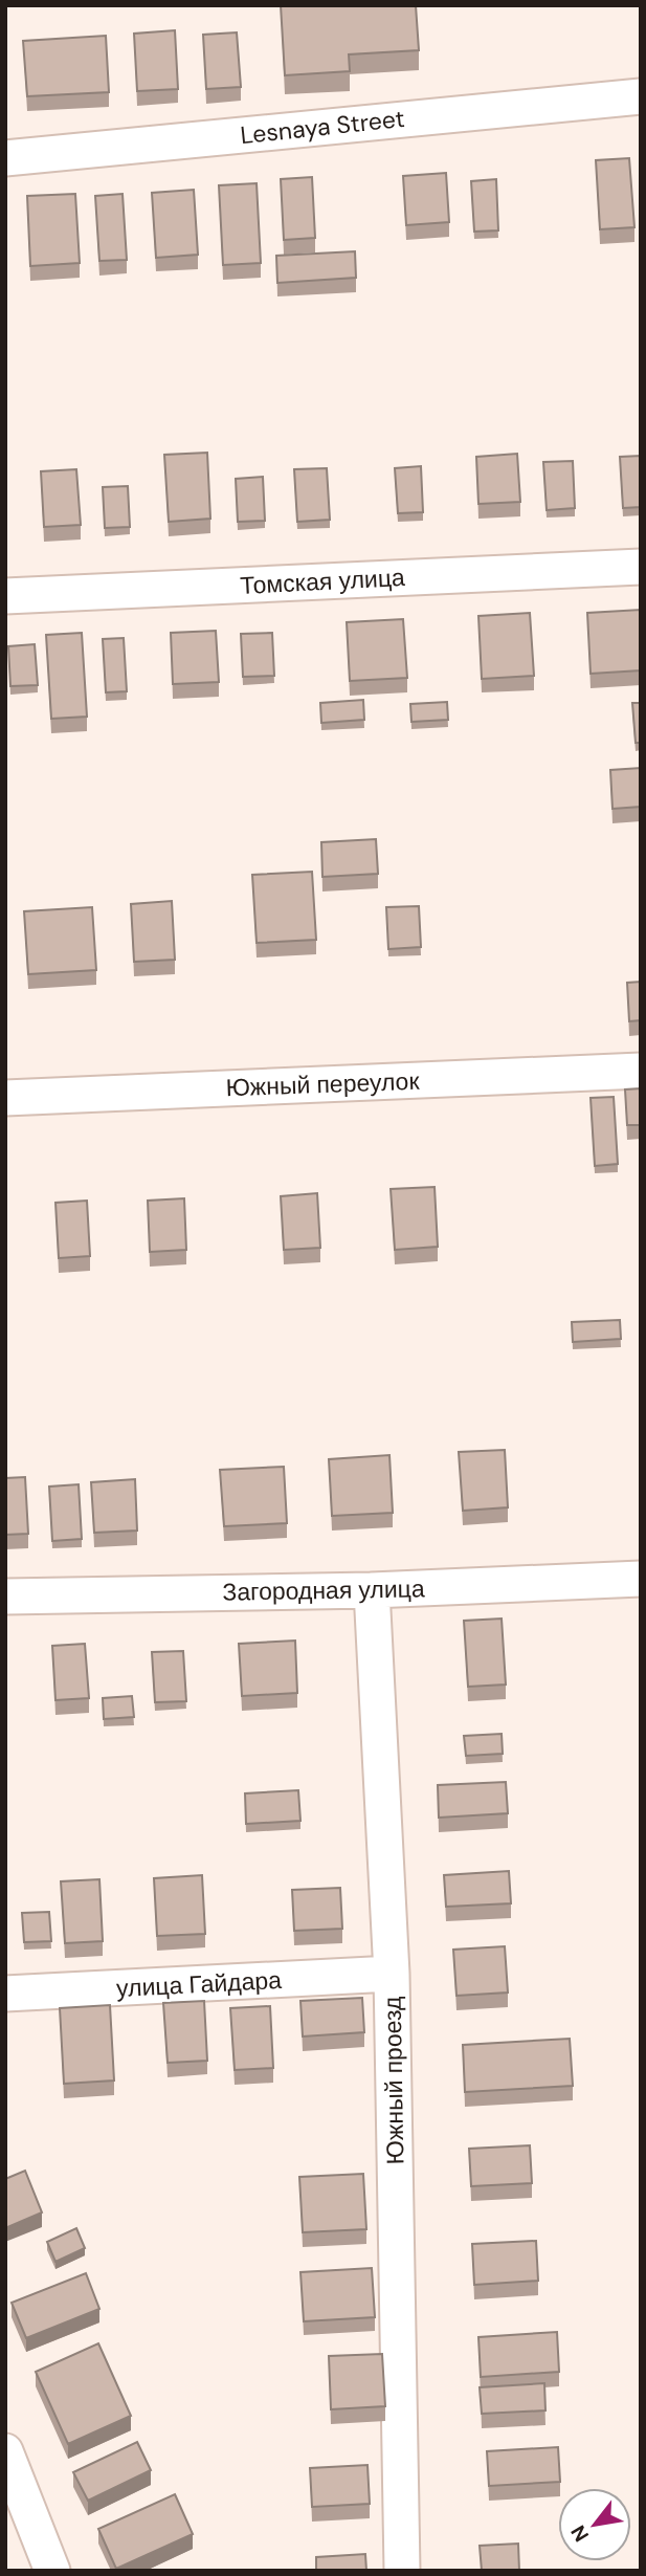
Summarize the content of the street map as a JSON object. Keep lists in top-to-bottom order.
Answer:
{
  "streets": {
    "street": [
      "Lesnaya Street",
      "Томская улица",
      "Южный переулок",
      "Загородная улица",
      "улица Гайдара",
      "Южный проезд"
    ]
  },
  "crossings": [
    ["Загородная улица", "Южный проезд"],
    ["улица Гайдара", "Южный проезд"]
  ],
  "north": "bottom left"
}
